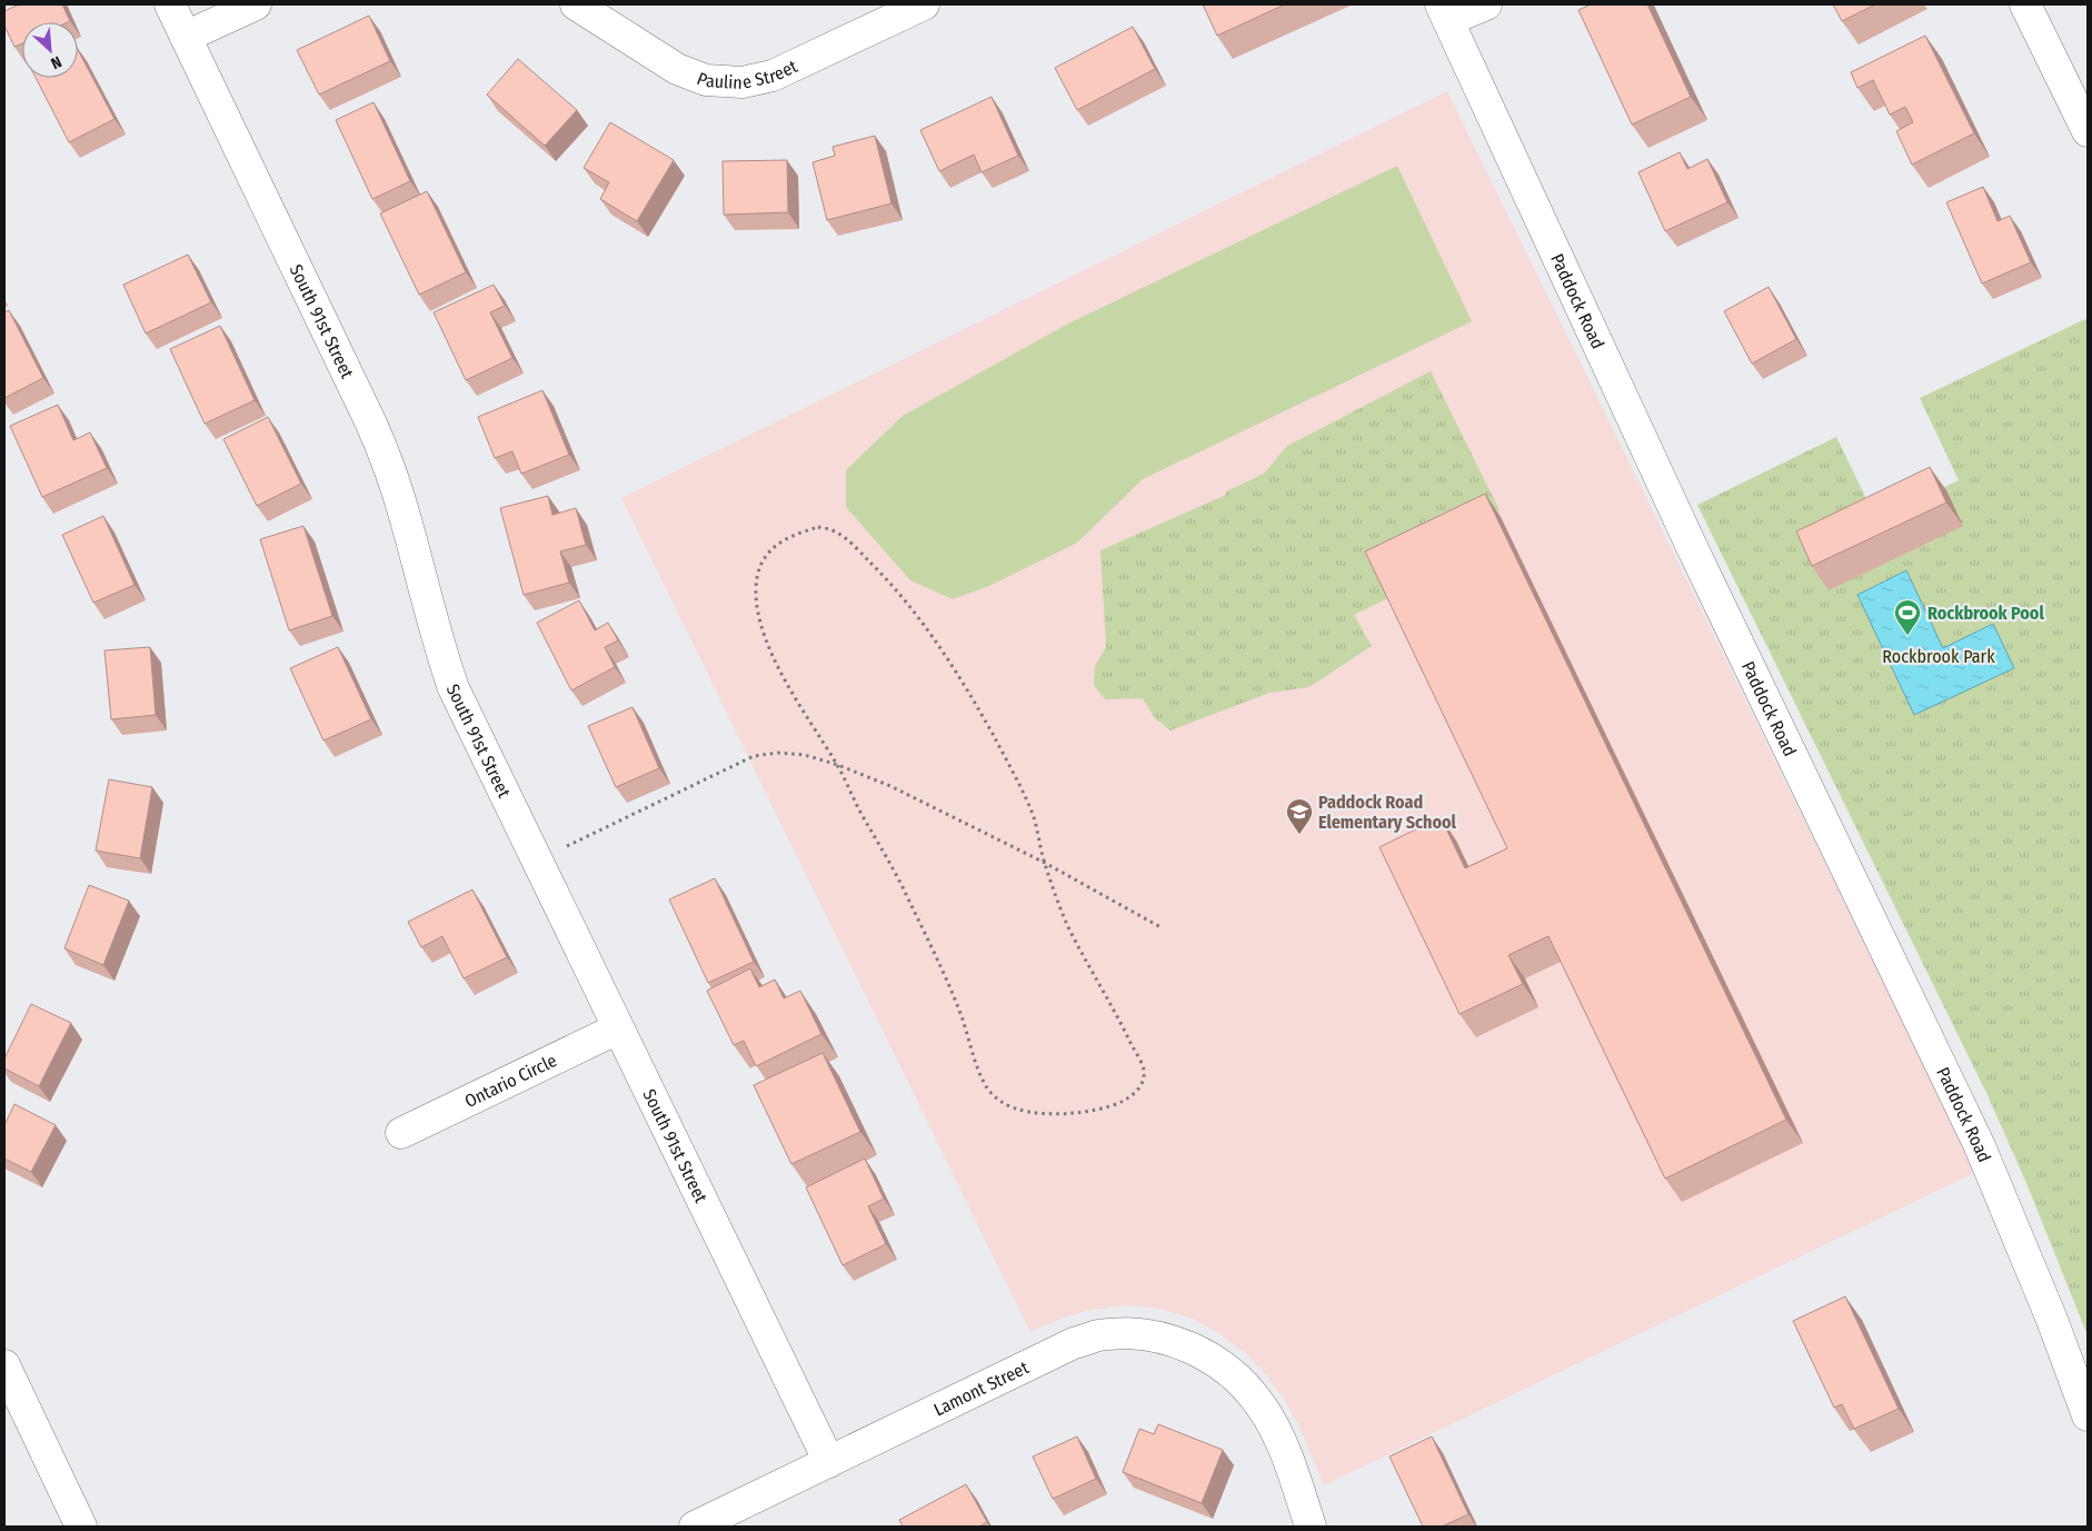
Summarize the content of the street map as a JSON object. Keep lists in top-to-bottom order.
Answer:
{
  "streets": {
    "street": [
      "Pauline Street",
      "Paddock Road",
      "South 91st Street",
      "Ontario Circle",
      "Lamont Street"
    ]
  },
  "crossings": [
    ["South 91st Street", "Ontario Circle"],
    ["South 91st Street", "Lamont Street"]
  ],
  "parks": ["Rockbrook Park"],
  "places": {
    "sports": ["Rockbrook Pool"],
    "school or university": ["Paddock Road Elementary School"]
  },
  "north": "bottom right"
}
